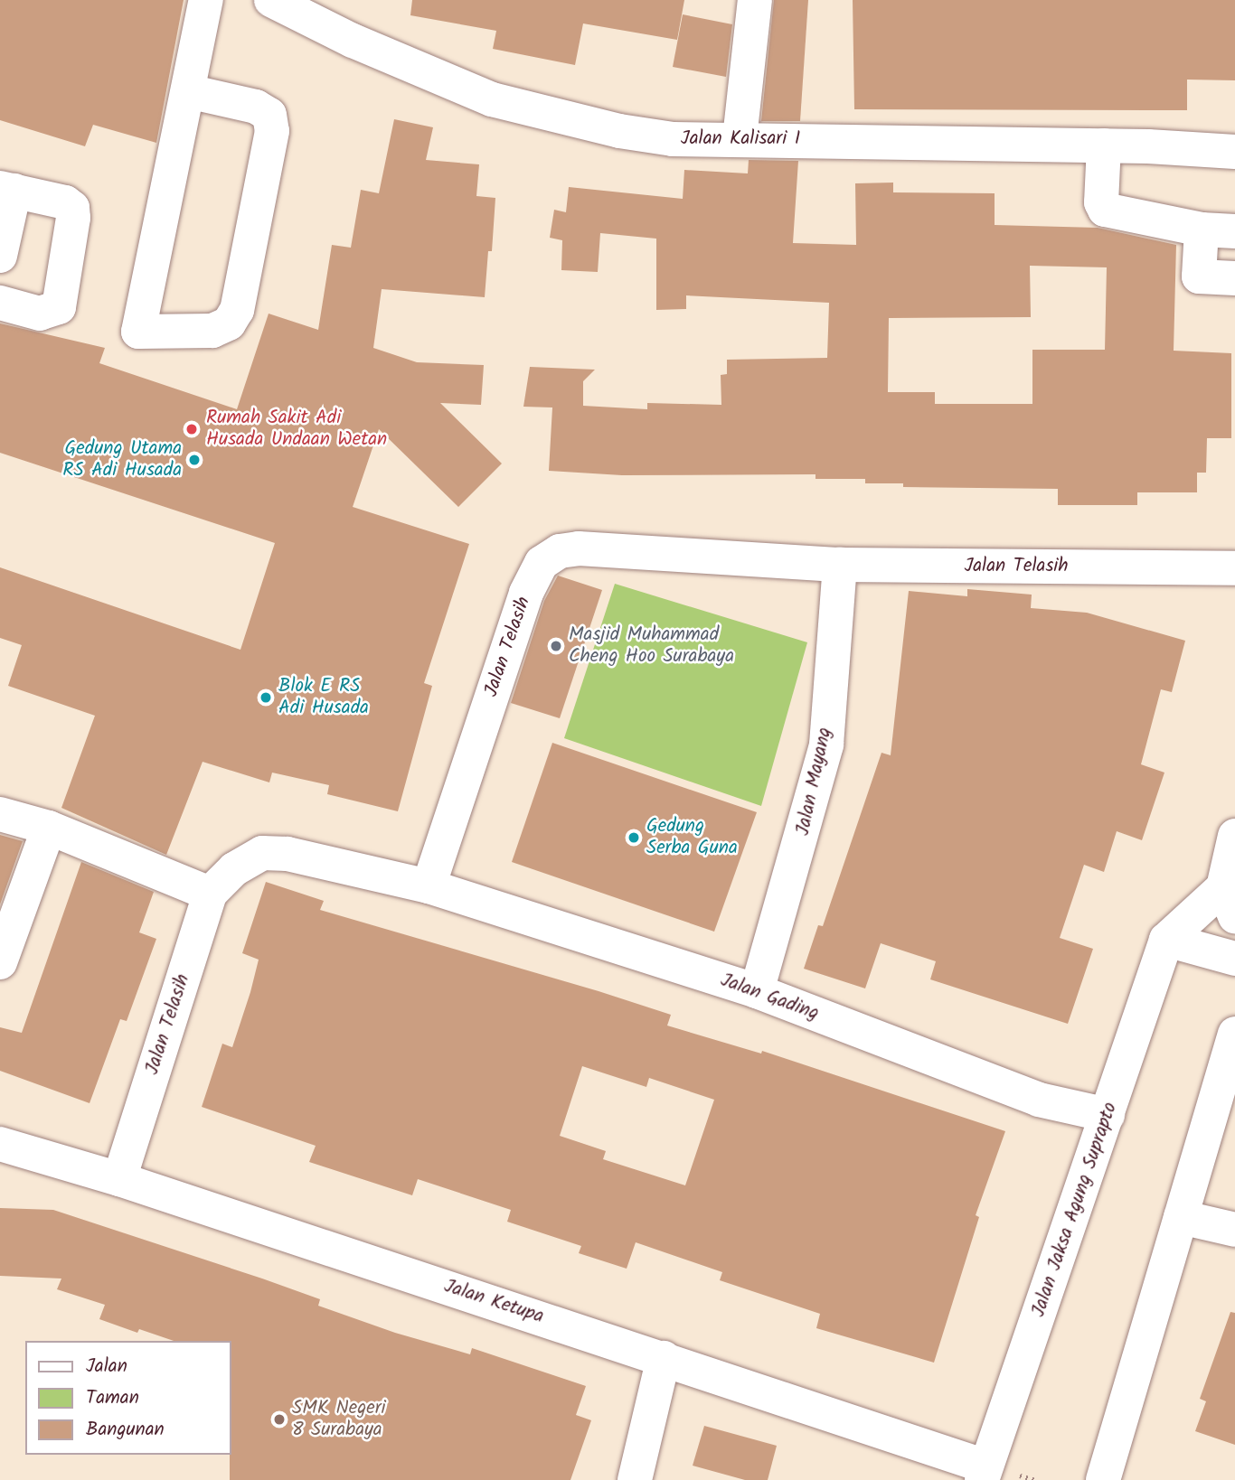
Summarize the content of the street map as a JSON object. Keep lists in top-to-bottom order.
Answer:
{
  "streets": {
    "street": [
      "Jalan Kalisari I",
      "Jalan Telasih",
      "Jalan Mayang",
      "Jalan Gading",
      "Jalan Jaksa Agung Suprapto",
      "Jalan Ketupa"
    ]
  },
  "crossings": [
    ["Jalan Telasih", "Jalan Mayang"],
    ["Jalan Telasih", "Jalan Gading"],
    ["Jalan Telasih", "Jalan Ketupa"],
    ["Jalan Mayang", "Jalan Gading"],
    ["Jalan Gading", "Jalan Jaksa Agung Suprapto"],
    ["Jalan Jaksa Agung Suprapto", "Jalan Ketupa"]
  ],
  "places": [
    "Rumah Sakit Adi Husada Undaan Wetan",
    "Gedung Utama RS Adi Husada",
    "Masjid Muhammad Cheng Hoo Surabaya",
    "Blok E RS Adi Husada",
    "Gedung Serba Guna",
    "SMK Negeri 8 Surabaya"
  ],
  "legend": ["Jalan", "Taman", "Bangunan"]
}
